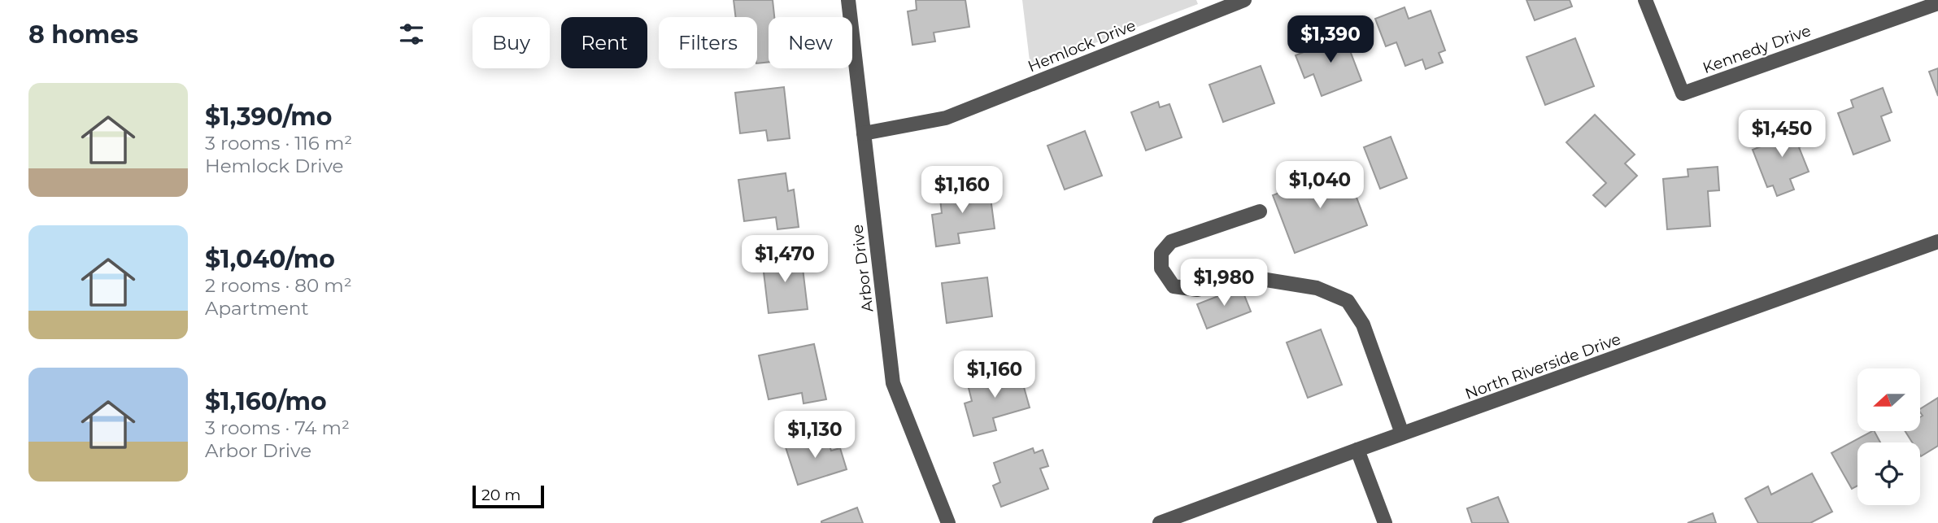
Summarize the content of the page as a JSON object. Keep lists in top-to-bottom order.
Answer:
{
  "streets": {
    "street": [
      "Hemlock Drive",
      "Kennedy Drive",
      "Arbor Drive",
      "North Riverside Drive"
    ]
  },
  "crossings": [
    ["Hemlock Drive", "Arbor Drive"]
  ],
  "scale_bar": "20 m",
  "north": "left",
  "page": {
    "heading": "8 homes",
    "price": [
      "$1,390",
      "$1,450",
      "$1,040",
      "$1,160",
      "$1,470",
      "$1,980",
      "$1,160",
      "$1,130"
    ],
    "chip": [
      "Buy",
      "Rent",
      "Filters",
      "New"
    ],
    "list": [
      {
        "name": "$1,390/mo",
        "note": "3 rooms · 116 m² · Hemlock Drive"
      },
      {
        "name": "$1,040/mo",
        "note": "2 rooms · 80 m² · Apartment"
      },
      {
        "name": "$1,160/mo",
        "note": "3 rooms · 74 m² · Arbor Drive"
      }
    ],
    "scale": "20 m"
  }
}
